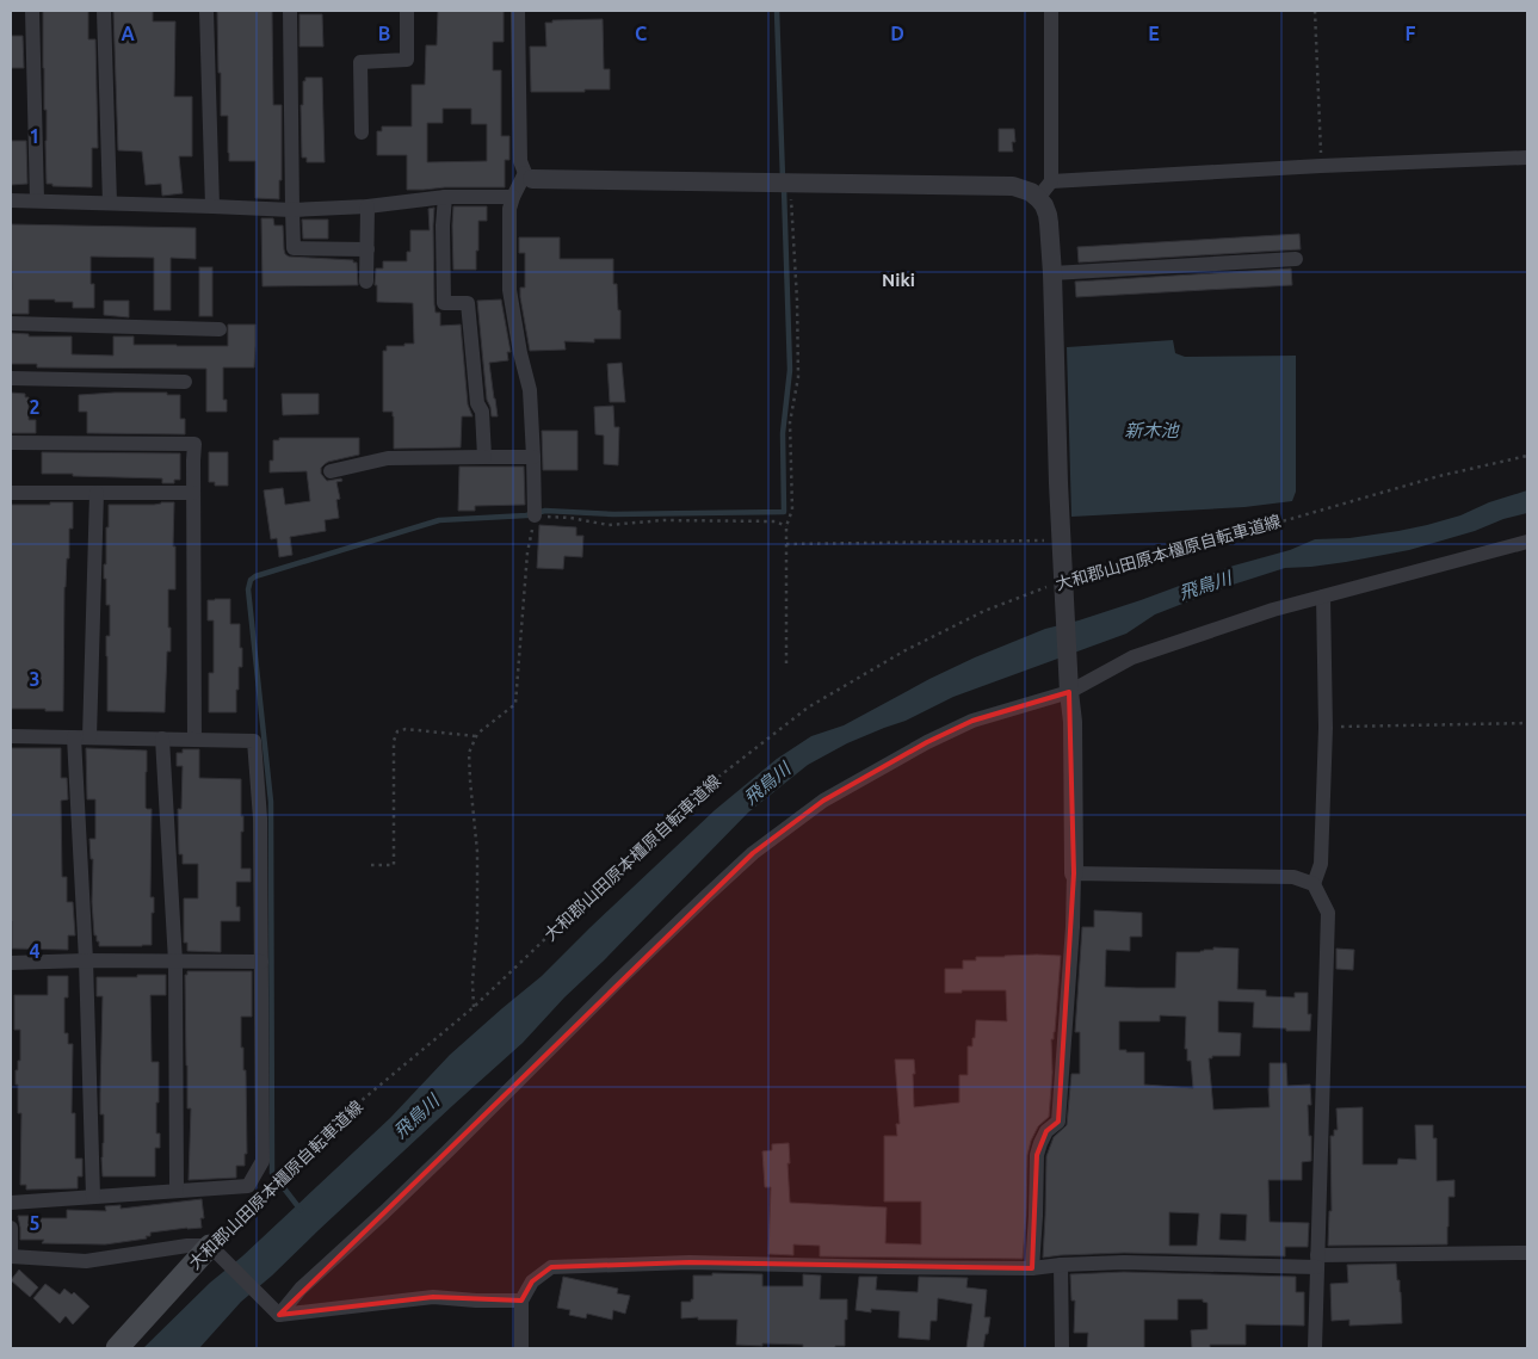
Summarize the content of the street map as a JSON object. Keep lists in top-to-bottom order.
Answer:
{
  "streets": {
    "main road": ["大和郡山田原本橿原自転車道線"]
  },
  "districts": ["Niki"],
  "water": ["新木池", "飛鳥川"],
  "grid": {
    "columns": [
      "A",
      "B",
      "C",
      "D",
      "E",
      "F"
    ],
    "rows": [
      "1",
      "2",
      "3",
      "4",
      "5"
    ]
  }
}
